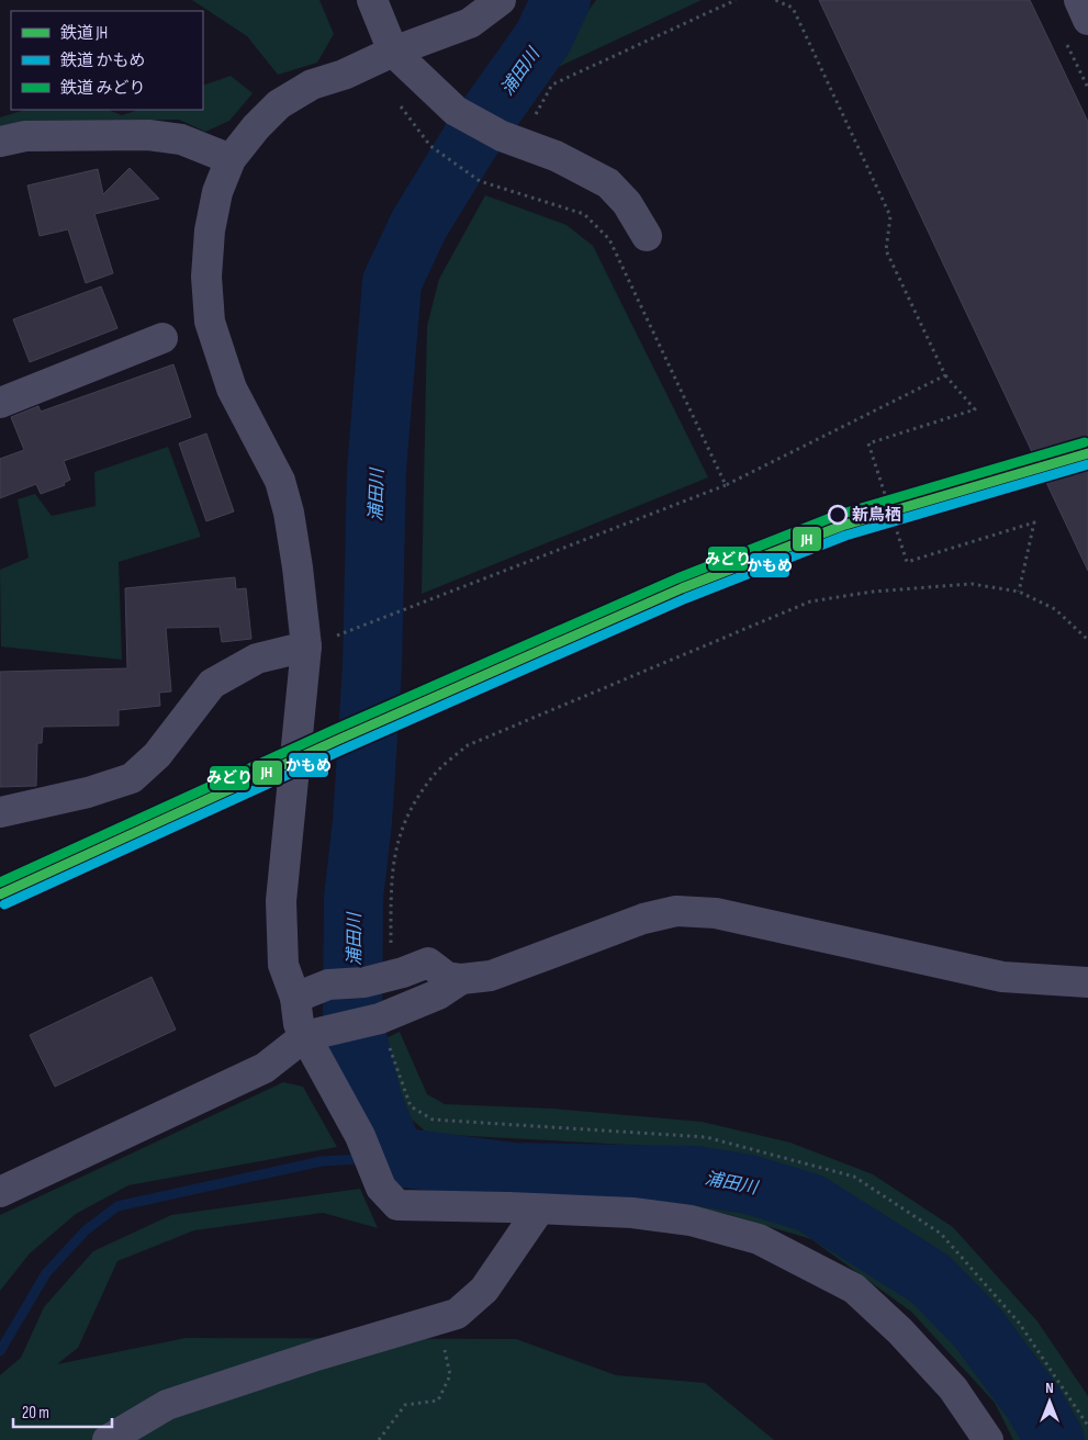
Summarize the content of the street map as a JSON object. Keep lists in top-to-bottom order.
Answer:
{
  "water": ["浦田川"],
  "places": ["新鳥栖"],
  "lines": ["rail line みどり", "rail line JH", "rail line かもめ"],
  "legend": ["鉄道 JH", "鉄道 かもめ", "鉄道 みどり"],
  "scale_bar": "20 m",
  "north": "top"
}
